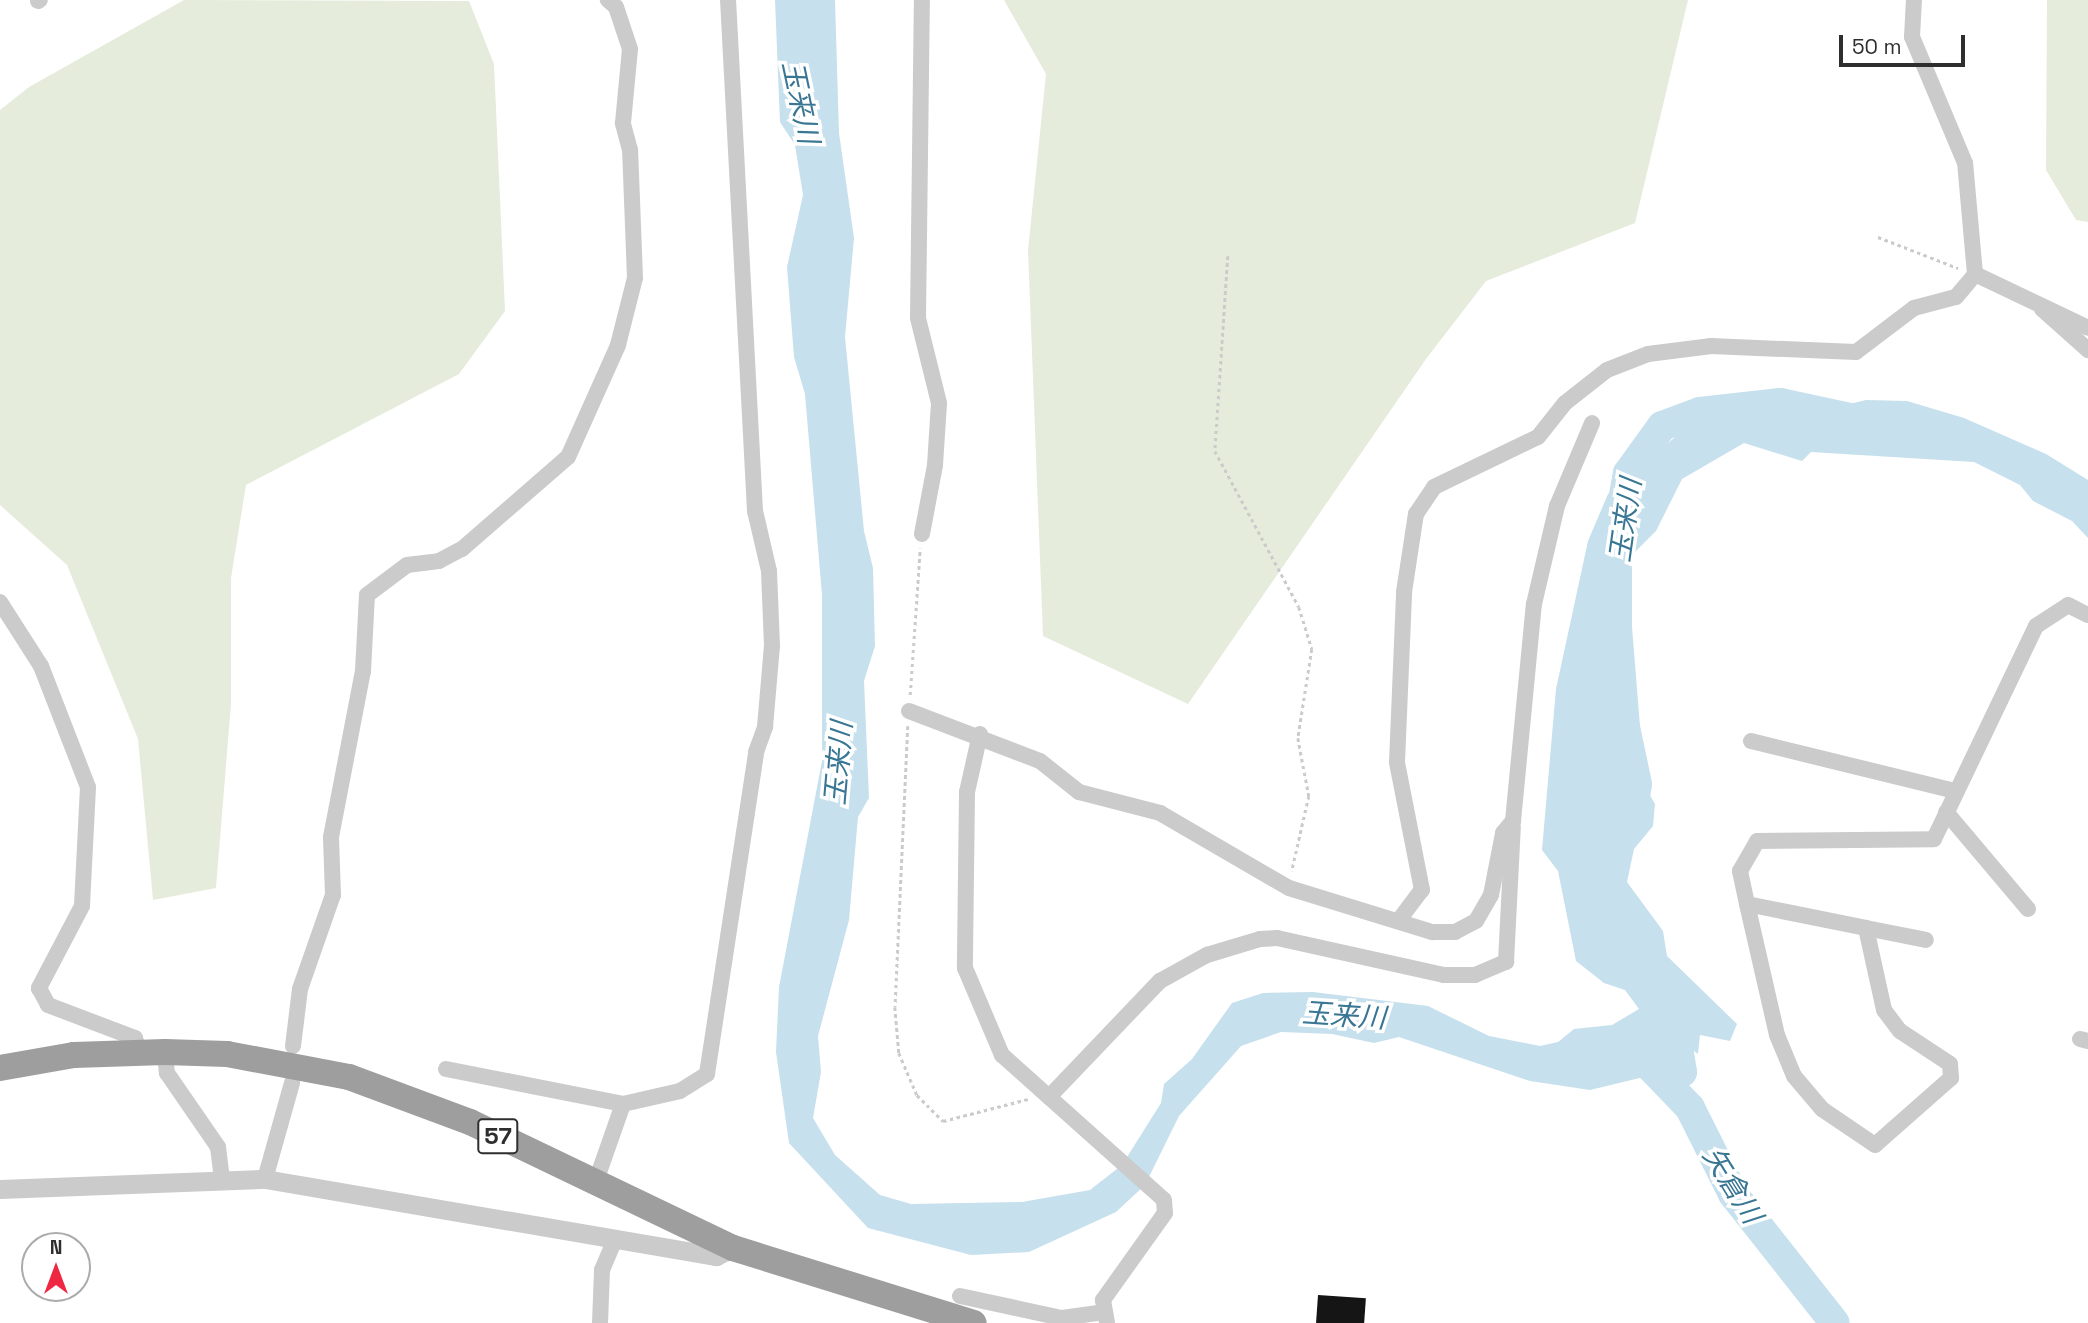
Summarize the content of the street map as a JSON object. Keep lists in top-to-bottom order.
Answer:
{
  "streets": {
    "highway": ["57"]
  },
  "water": ["玉来川", "矢倉川"],
  "scale_bar": "50 m",
  "north": "top"
}
